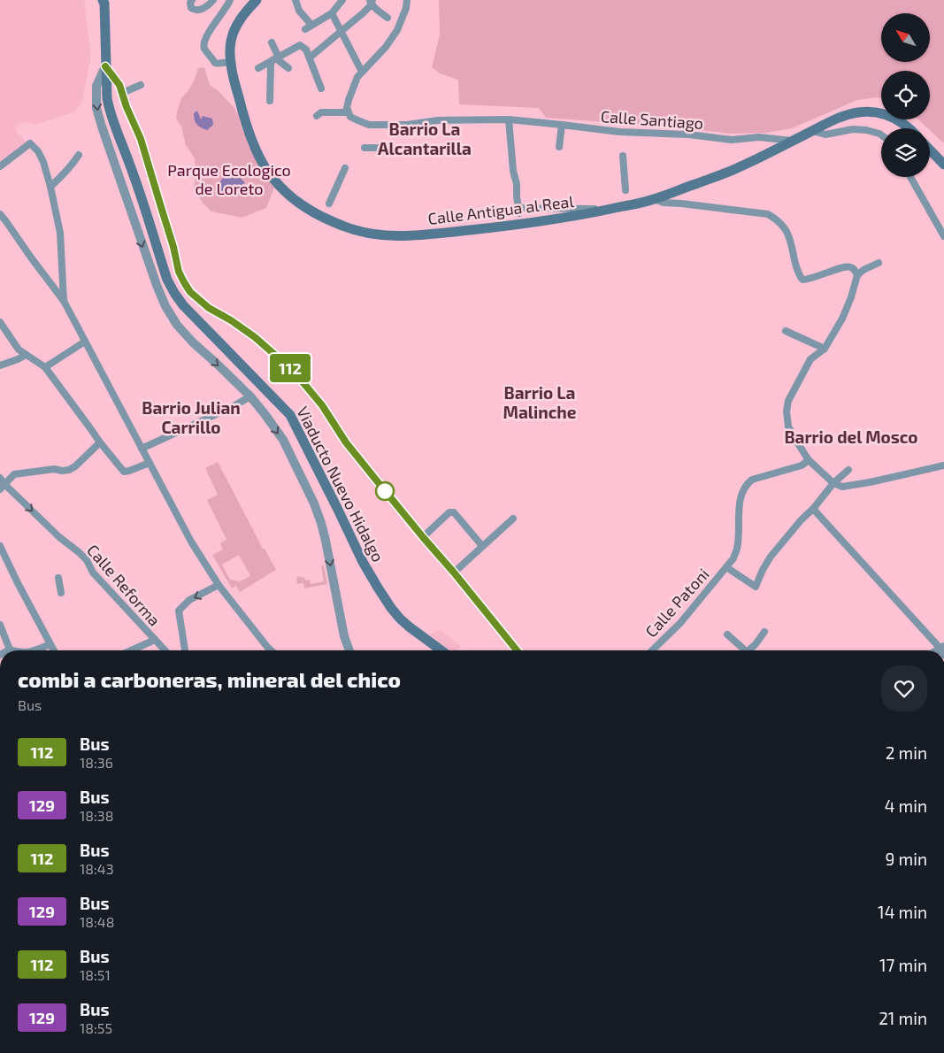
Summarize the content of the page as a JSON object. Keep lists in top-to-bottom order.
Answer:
{
  "streets": {
    "main road": ["Calle Antigua al Real", "Viaducto Nuevo Hidalgo"],
    "street": ["Calle Santiago", "Calle Reforma", "Calle Patoni"]
  },
  "crossings": [
    ["Calle Santiago", "Calle Antigua al Real"]
  ],
  "one_way": ["Calle Reforma"],
  "districts": [
    "Barrio La Alcantarilla",
    "Barrio La Malinche",
    "Barrio Julian Carrillo",
    "Barrio del Mosco"
  ],
  "parks": ["Parque Ecologico de Loreto"],
  "lines": ["bus line 112"],
  "north": "top left",
  "page": {
    "on_map": "112",
    "heading": ["combi a carboneras, mineral del chico", "Bus"],
    "list": [
      {
        "mark": "112",
        "name": "Bus",
        "note": "18:36",
        "value": "2 min"
      },
      {
        "mark": "129",
        "name": "Bus",
        "note": "18:38",
        "value": "4 min"
      },
      {
        "mark": "112",
        "name": "Bus",
        "note": "18:43",
        "value": "9 min"
      },
      {
        "mark": "129",
        "name": "Bus",
        "note": "18:48",
        "value": "14 min"
      },
      {
        "mark": "112",
        "name": "Bus",
        "note": "18:51",
        "value": "17 min"
      },
      {
        "mark": "129",
        "name": "Bus",
        "note": "18:55",
        "value": "21 min"
      }
    ]
  }
}
